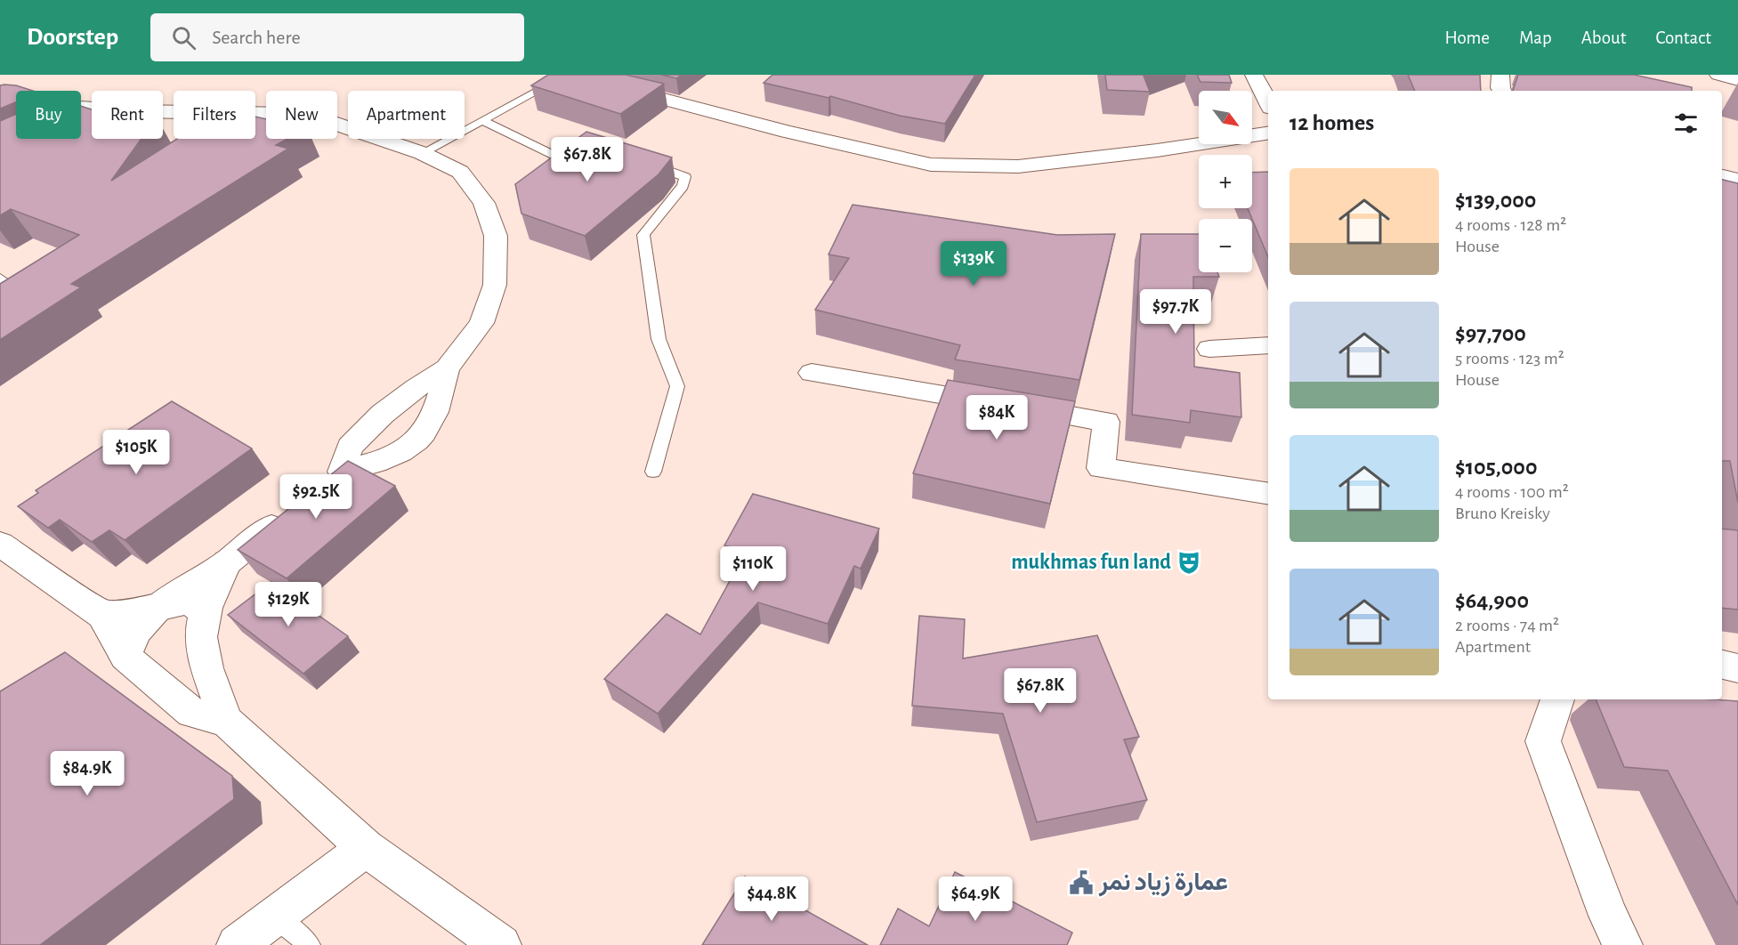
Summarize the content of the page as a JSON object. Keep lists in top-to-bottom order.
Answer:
{
  "places": {
    "theatre": ["mukhmas fun land"],
    "public building": ["عمارة زياد نمر"]
  },
  "north": "bottom right",
  "page": {
    "header": "Doorstep",
    "search": "Search here",
    "nav": [
      "Home",
      "Map",
      "About",
      "Contact"
    ],
    "map_buttons": ["+", "−"],
    "chip": [
      "Buy",
      "Rent",
      "Filters",
      "New",
      "Apartment"
    ],
    "heading": "12 homes",
    "price": [
      "$67.8K",
      "$139K",
      "$97.7K",
      "$84K",
      "$105K",
      "$92.5K",
      "$110K",
      "$129K",
      "$67.8K",
      "$84.9K",
      "$44.8K",
      "$64.9K"
    ],
    "list": [
      {
        "name": "$139,000",
        "note": "4 rooms · 128 m² · House"
      },
      {
        "name": "$97,700",
        "note": "5 rooms · 123 m² · House"
      },
      {
        "name": "$105,000",
        "note": "4 rooms · 100 m² · Bruno Kreisky"
      },
      {
        "name": "$64,900",
        "note": "2 rooms · 74 m² · Apartment"
      }
    ]
  }
}
